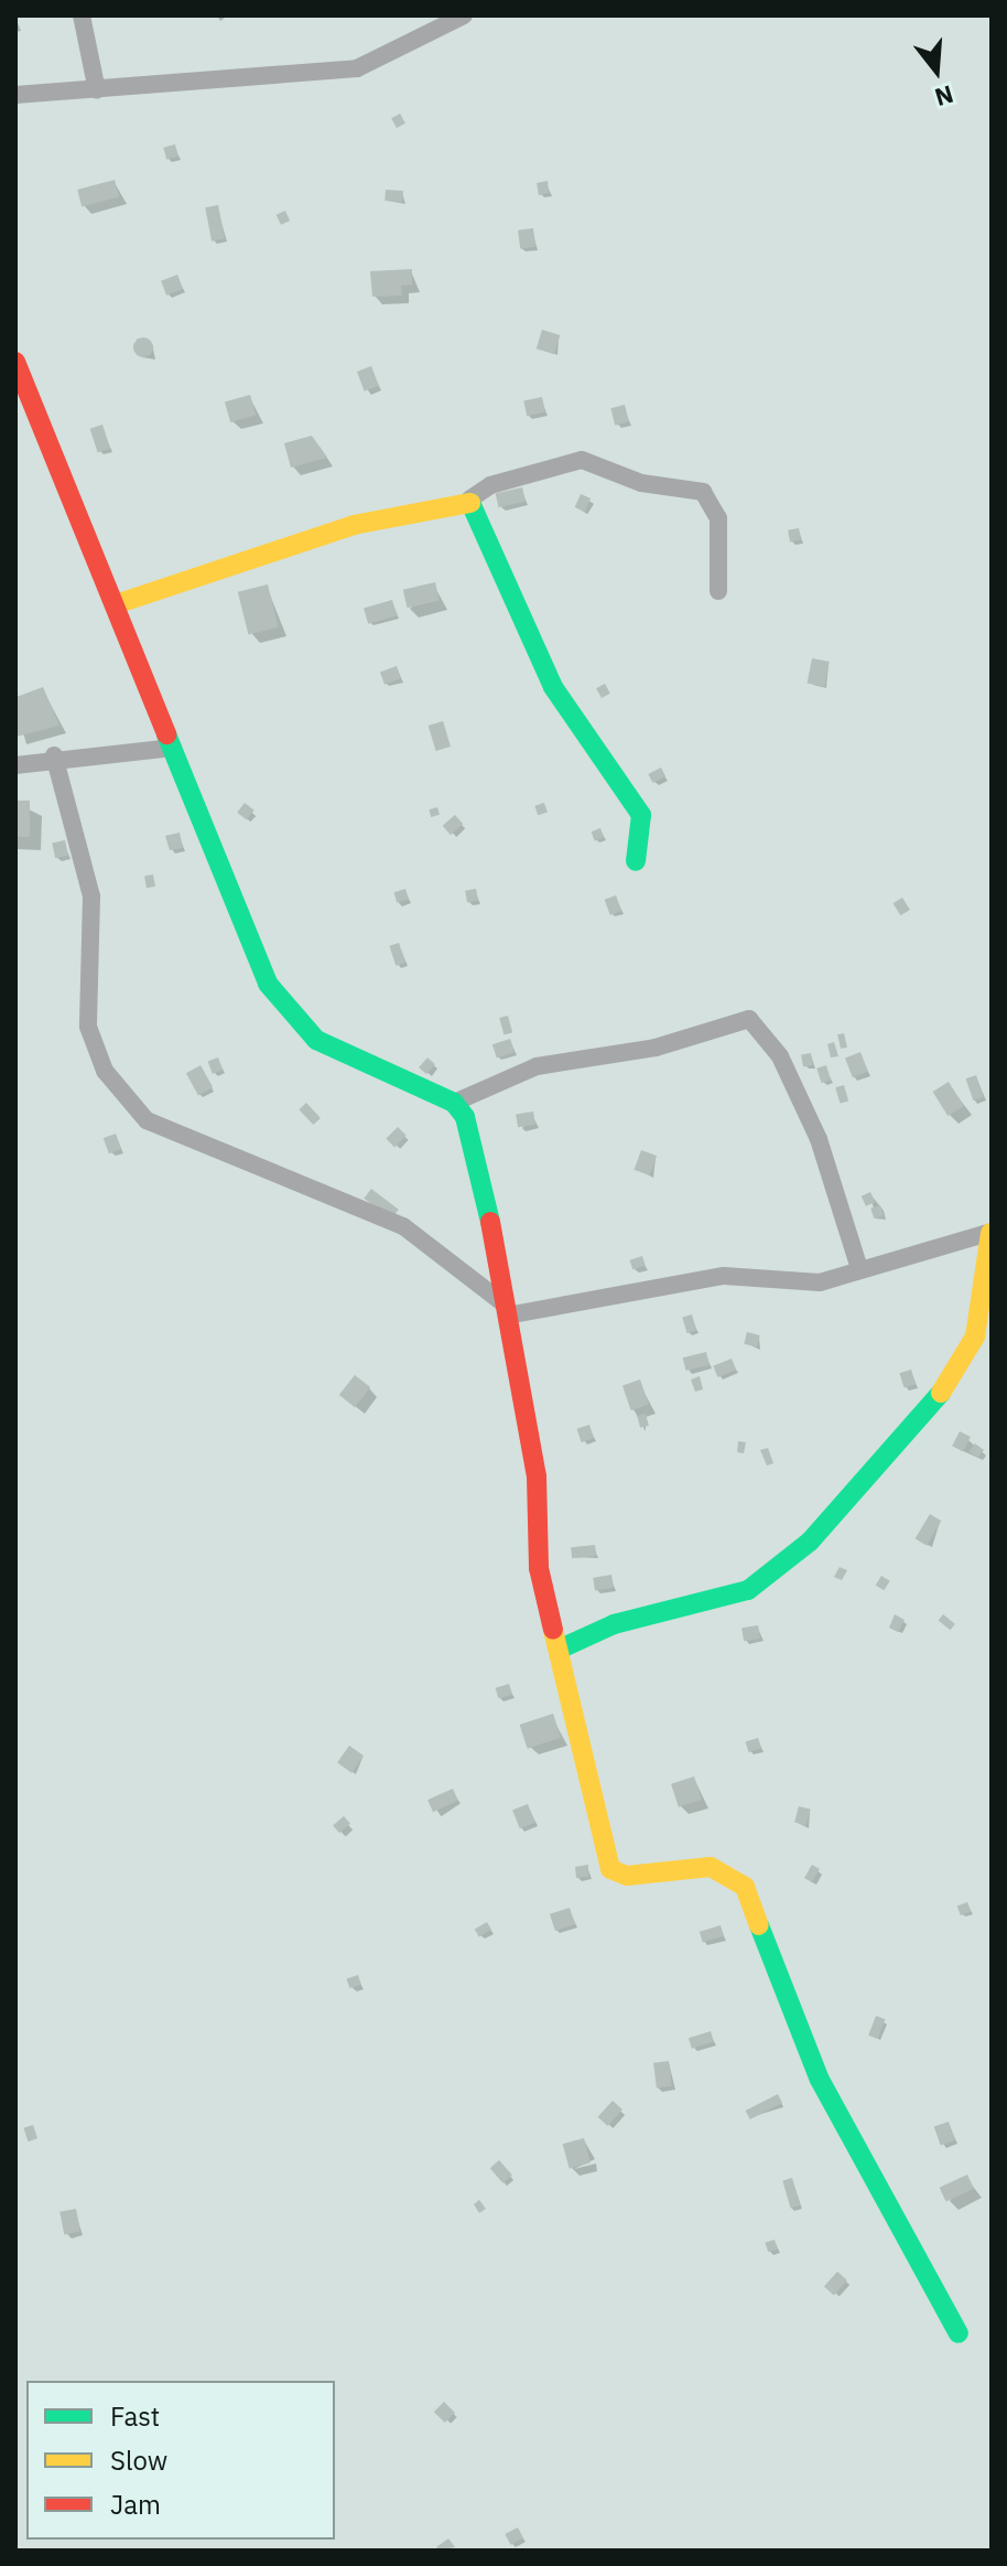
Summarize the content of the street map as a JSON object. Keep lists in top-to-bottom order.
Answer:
{
  "legend": ["Fast", "Slow", "Jam"],
  "north": "bottom"
}
